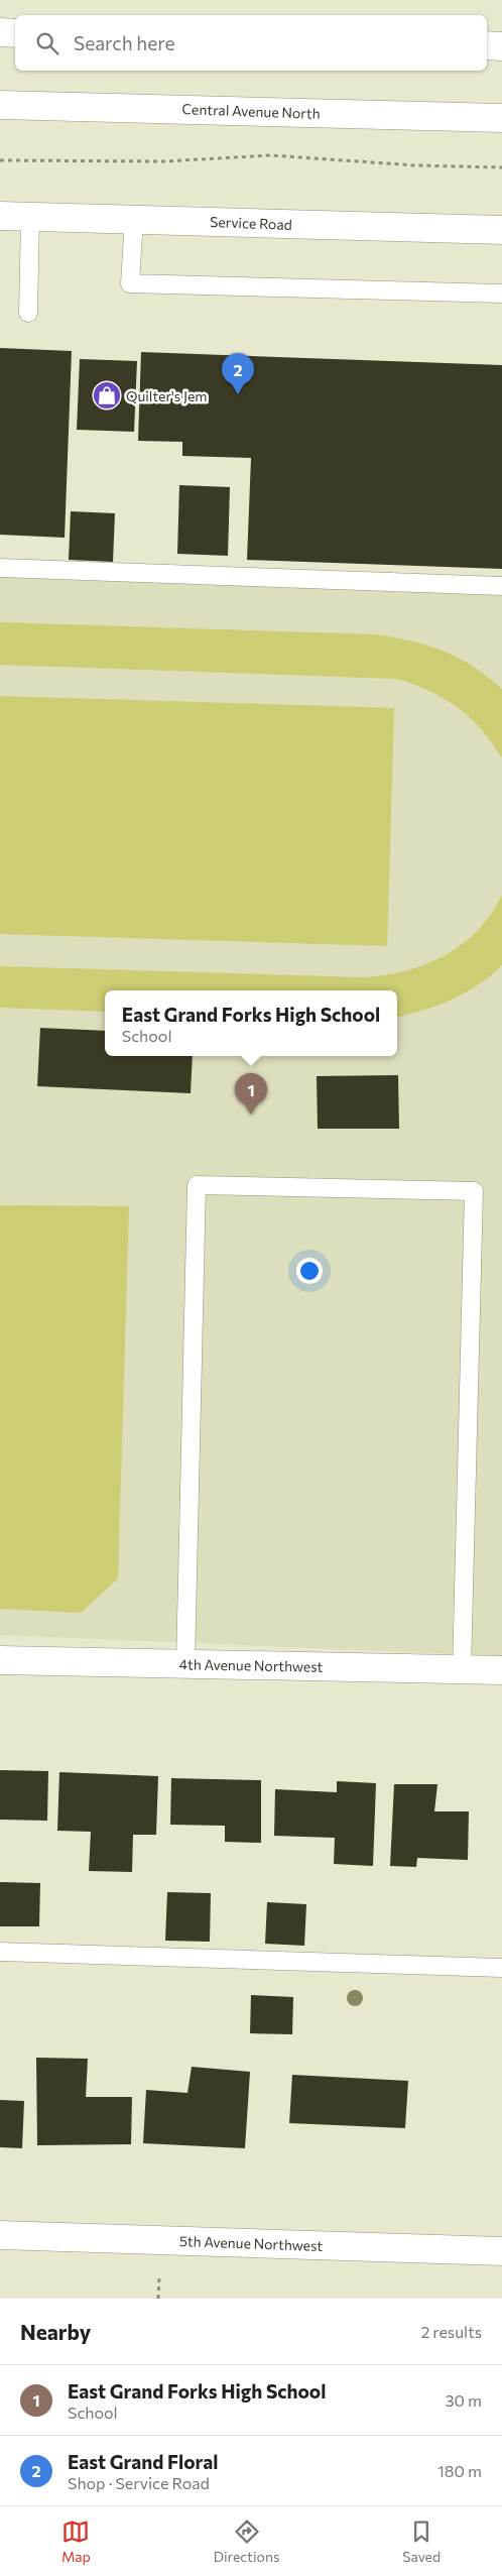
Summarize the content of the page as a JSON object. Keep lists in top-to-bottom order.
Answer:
{
  "streets": {
    "street": [
      "Central Avenue North",
      "Service Road",
      "4th Avenue Northwest",
      "5th Avenue Northwest"
    ]
  },
  "places": {
    "shop": ["Quilter's Jem"]
  },
  "page": {
    "search": "Search here",
    "pins": ["2", "1"],
    "popup": ["East Grand Forks High School", "School"],
    "heading": ["Nearby", "2 results"],
    "list": [
      {
        "mark": "1",
        "name": "East Grand Forks High School",
        "note": "School",
        "value": "30 m"
      },
      {
        "mark": "2",
        "name": "East Grand Floral",
        "note": "Shop · Service Road",
        "value": "180 m"
      }
    ],
    "nav": ["Map", "Directions", "Saved"]
  }
}
